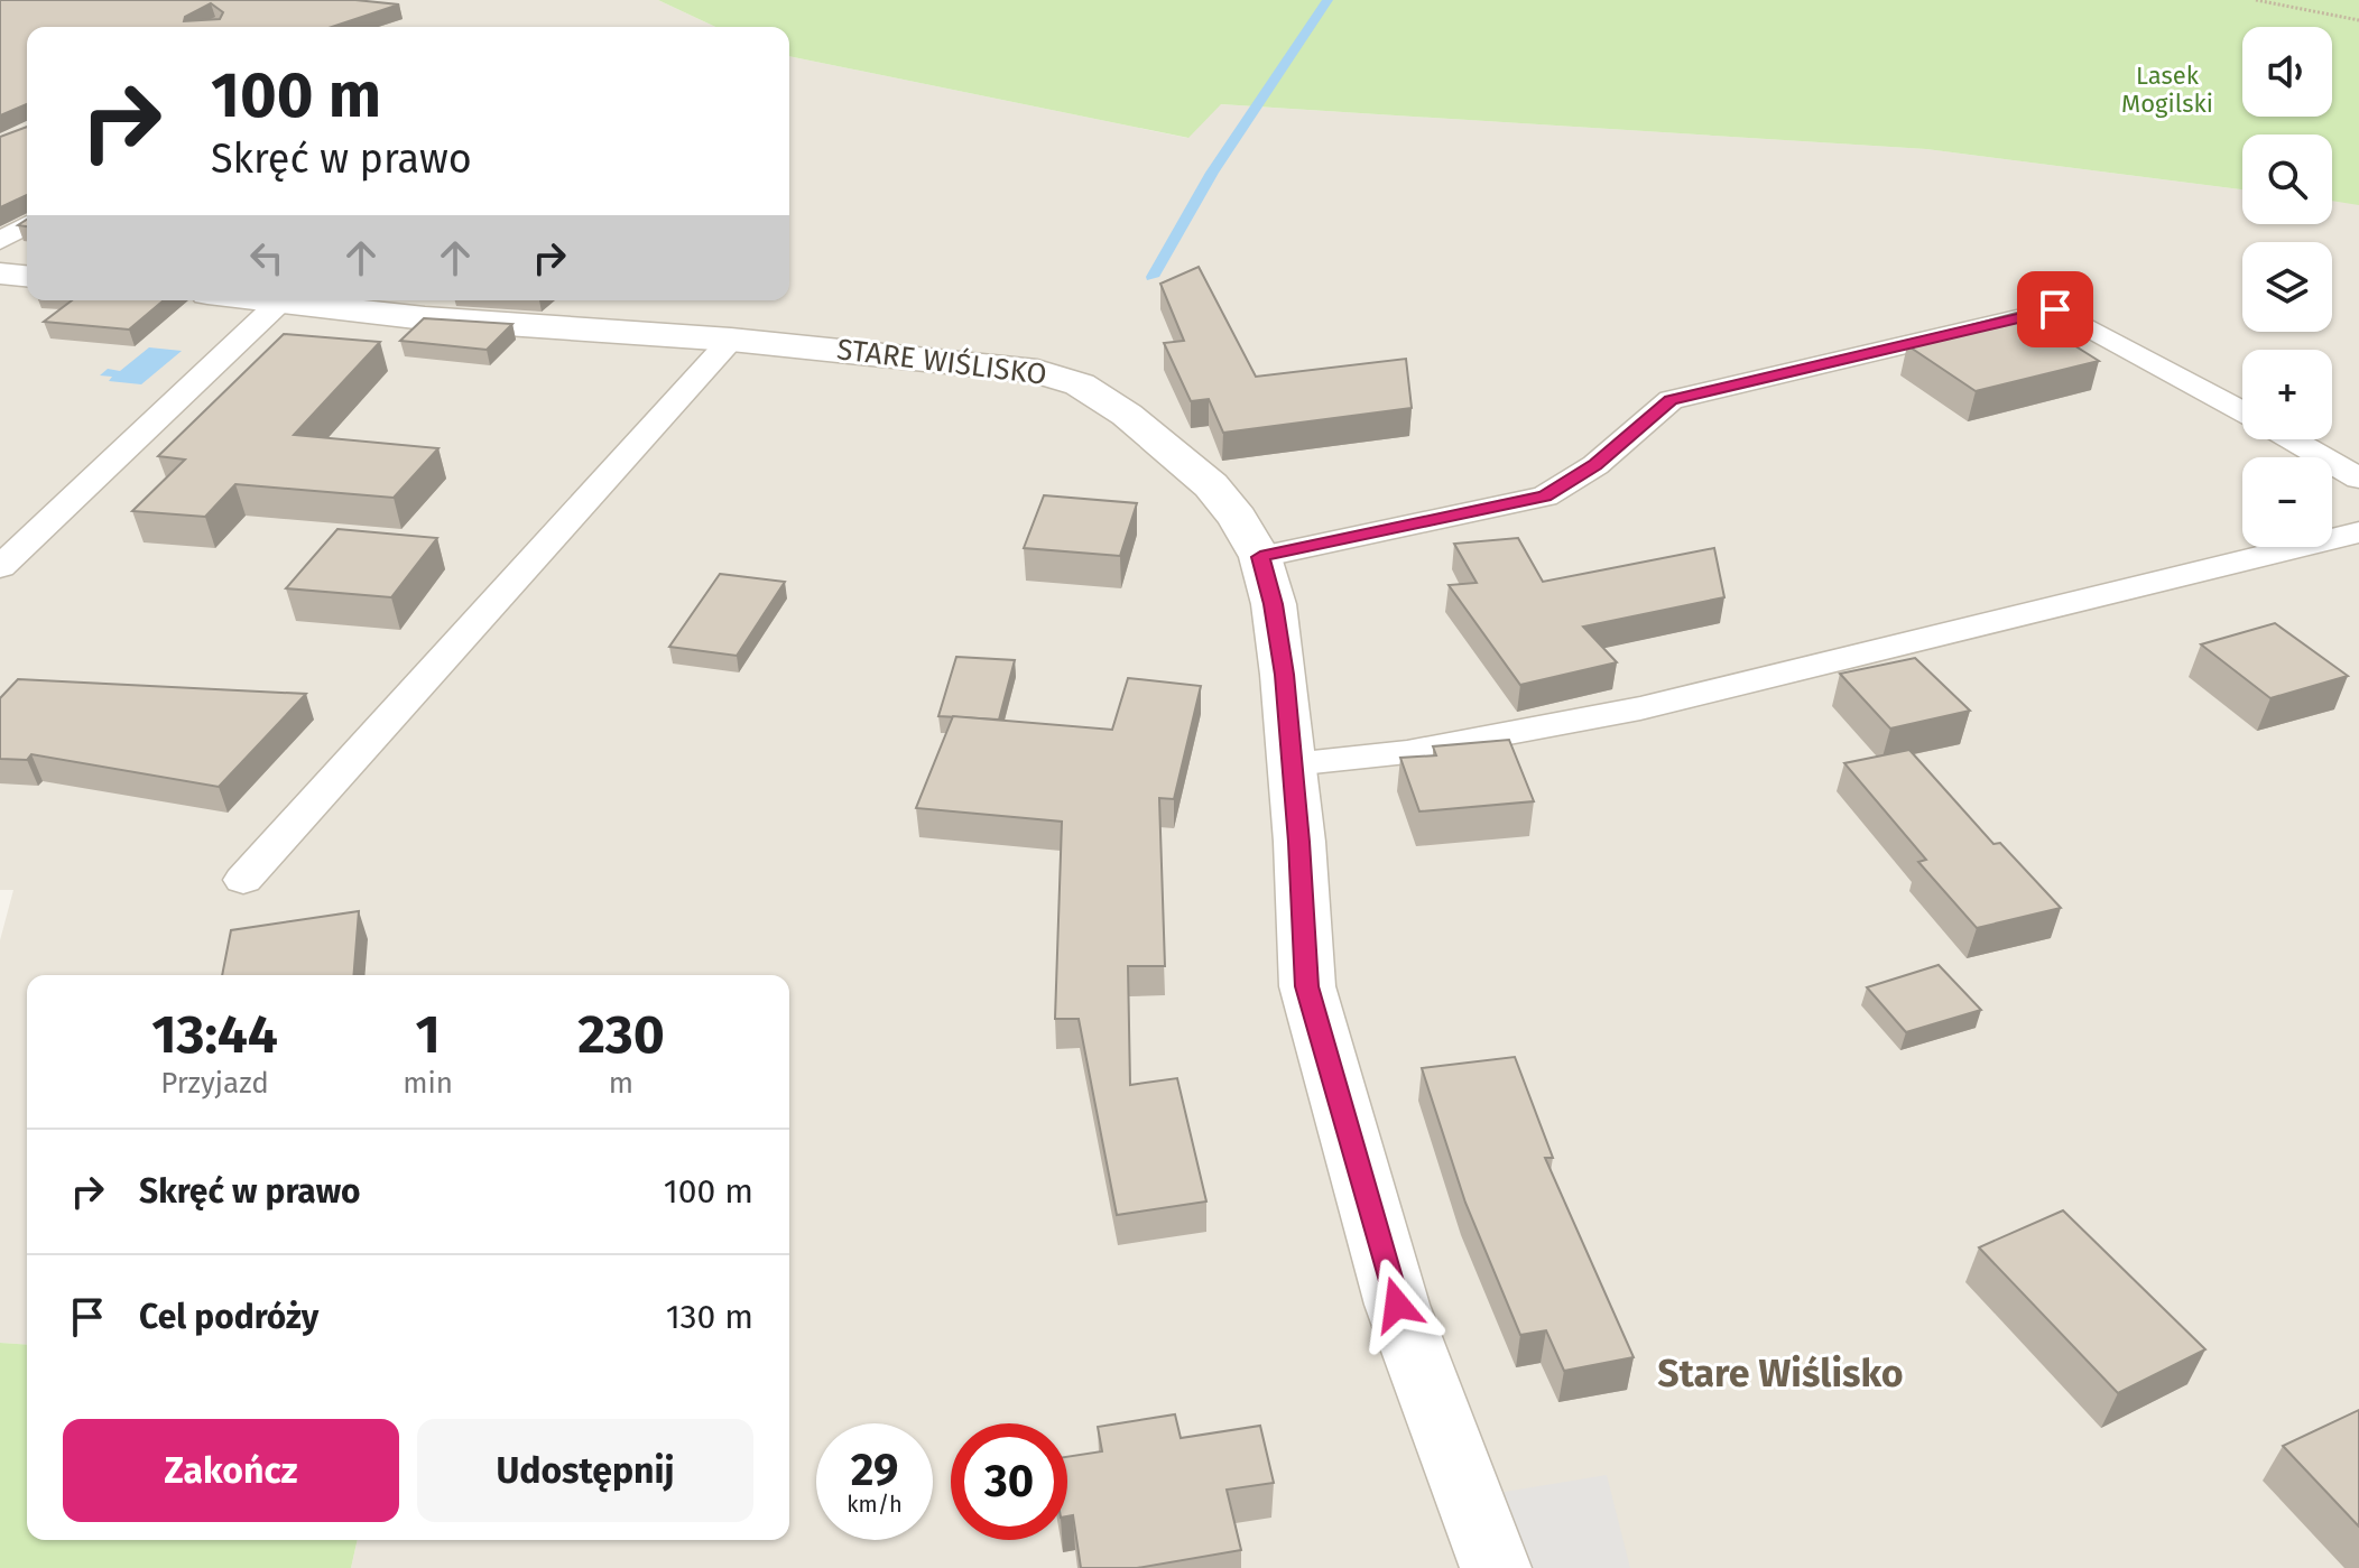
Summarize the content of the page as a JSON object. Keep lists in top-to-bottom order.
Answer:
{
  "streets": {
    "street": ["STARE WIŚLISKO"]
  },
  "districts": ["Stare Wiślisko"],
  "parks": ["Lasek Mogilski"],
  "page": {
    "map_buttons": ["+", "−"],
    "turn": ["100 m", "Skręć w prawo"],
    "eta": [
      "13:44",
      "Przyjazd",
      "1",
      "min",
      "230",
      "m"
    ],
    "list": [
      {
        "name": "Skręć w prawo",
        "value": "100 m"
      },
      {
        "name": "Cel podróży",
        "value": "130 m"
      }
    ],
    "buttons": ["Zakończ", "Udostępnij"],
    "speed": "29 km/h",
    "limit": "30"
  }
}
